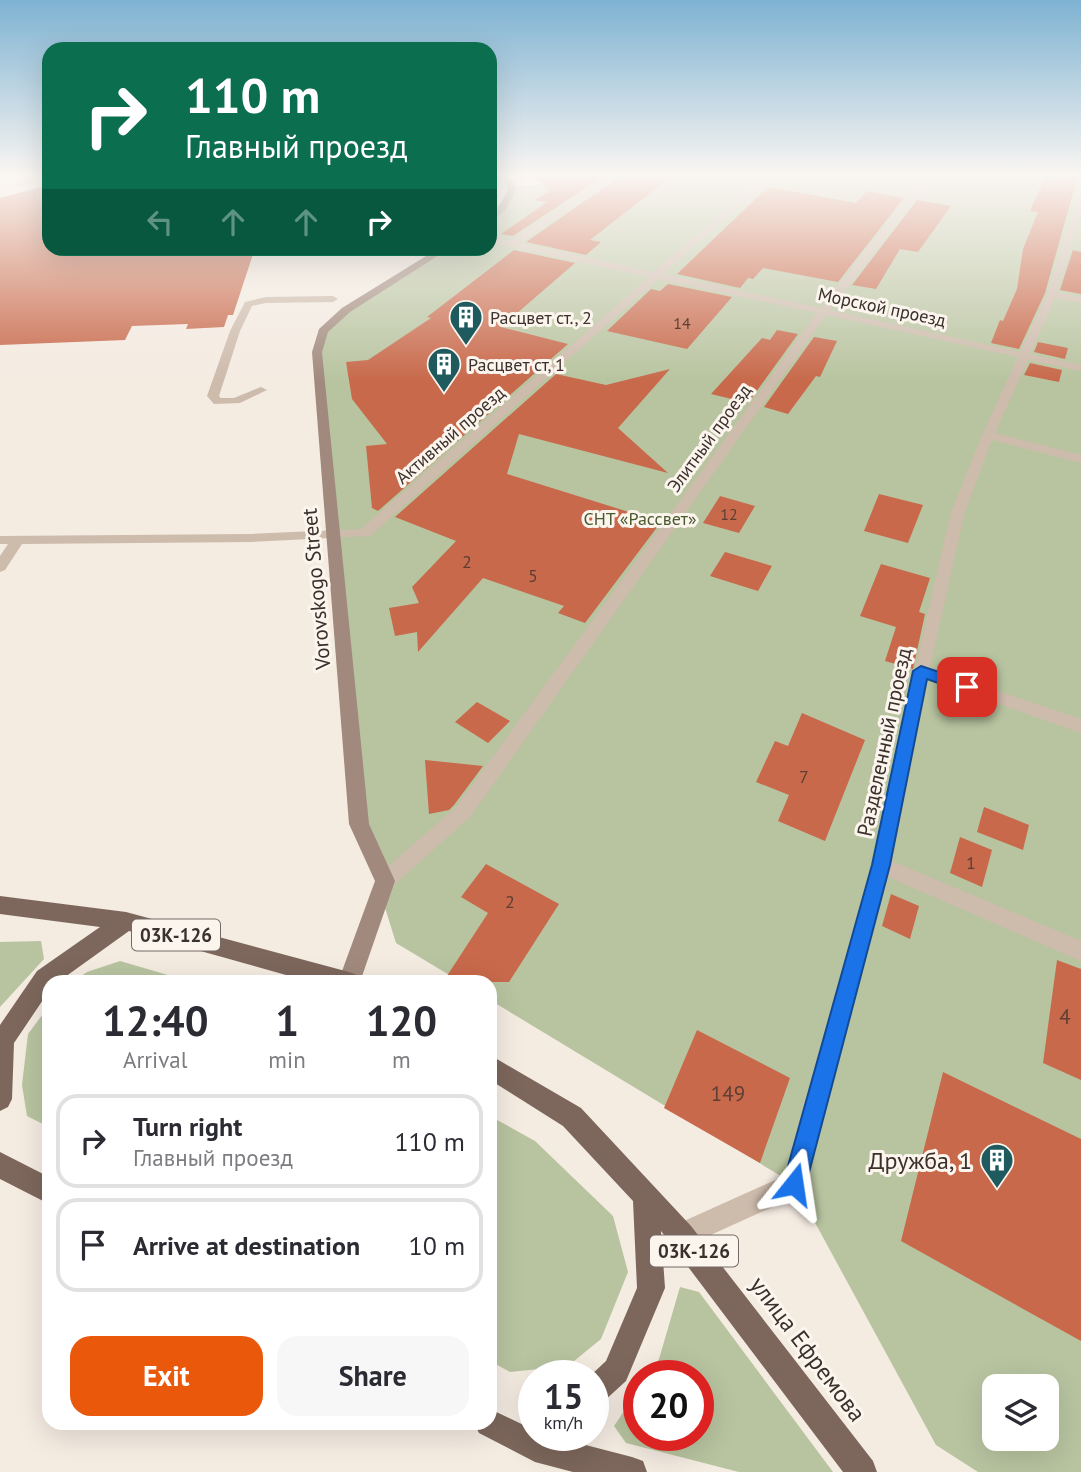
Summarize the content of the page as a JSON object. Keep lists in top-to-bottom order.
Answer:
{
  "streets": {
    "main road": ["03К-126", "улица Ефремова"],
    "street": ["Vorovskogo Street"],
    "lane": [
      "Морской проезд",
      "Активный проезд",
      "Элитный проезд",
      "Разделенный проезд"
    ]
  },
  "crossings": [
    ["Морской проезд", "Активный проезд"],
    ["Морской проезд", "Элитный проезд"],
    ["Морской проезд", "Разделенный проезд"],
    ["Активный проезд", "Vorovskogo Street"],
    ["Элитный проезд", "Vorovskogo Street"],
    ["Разделенный проезд", "улица Ефремова"],
    ["03К-126", "улица Ефремова"]
  ],
  "parks": ["СНТ «Рассвет»"],
  "places": {
    "building": ["Расцвет ст., 2", "Расцвет ст, 1", "Дружба, 1"]
  },
  "house_numbers": [
    "14",
    "12",
    "2",
    "5",
    "7",
    "1",
    "2",
    "4",
    "149"
  ],
  "page": {
    "turn": ["110 m", "Главный проезд"],
    "eta": [
      "12:40",
      "Arrival",
      "1",
      "min",
      "120",
      "m"
    ],
    "list": [
      {
        "name": "Turn right",
        "note": "Главный проезд",
        "value": "110 m"
      },
      {
        "name": "Arrive at destination",
        "value": "10 m"
      }
    ],
    "buttons": ["Exit", "Share"],
    "speed": "15 km/h",
    "limit": "20"
  }
}
